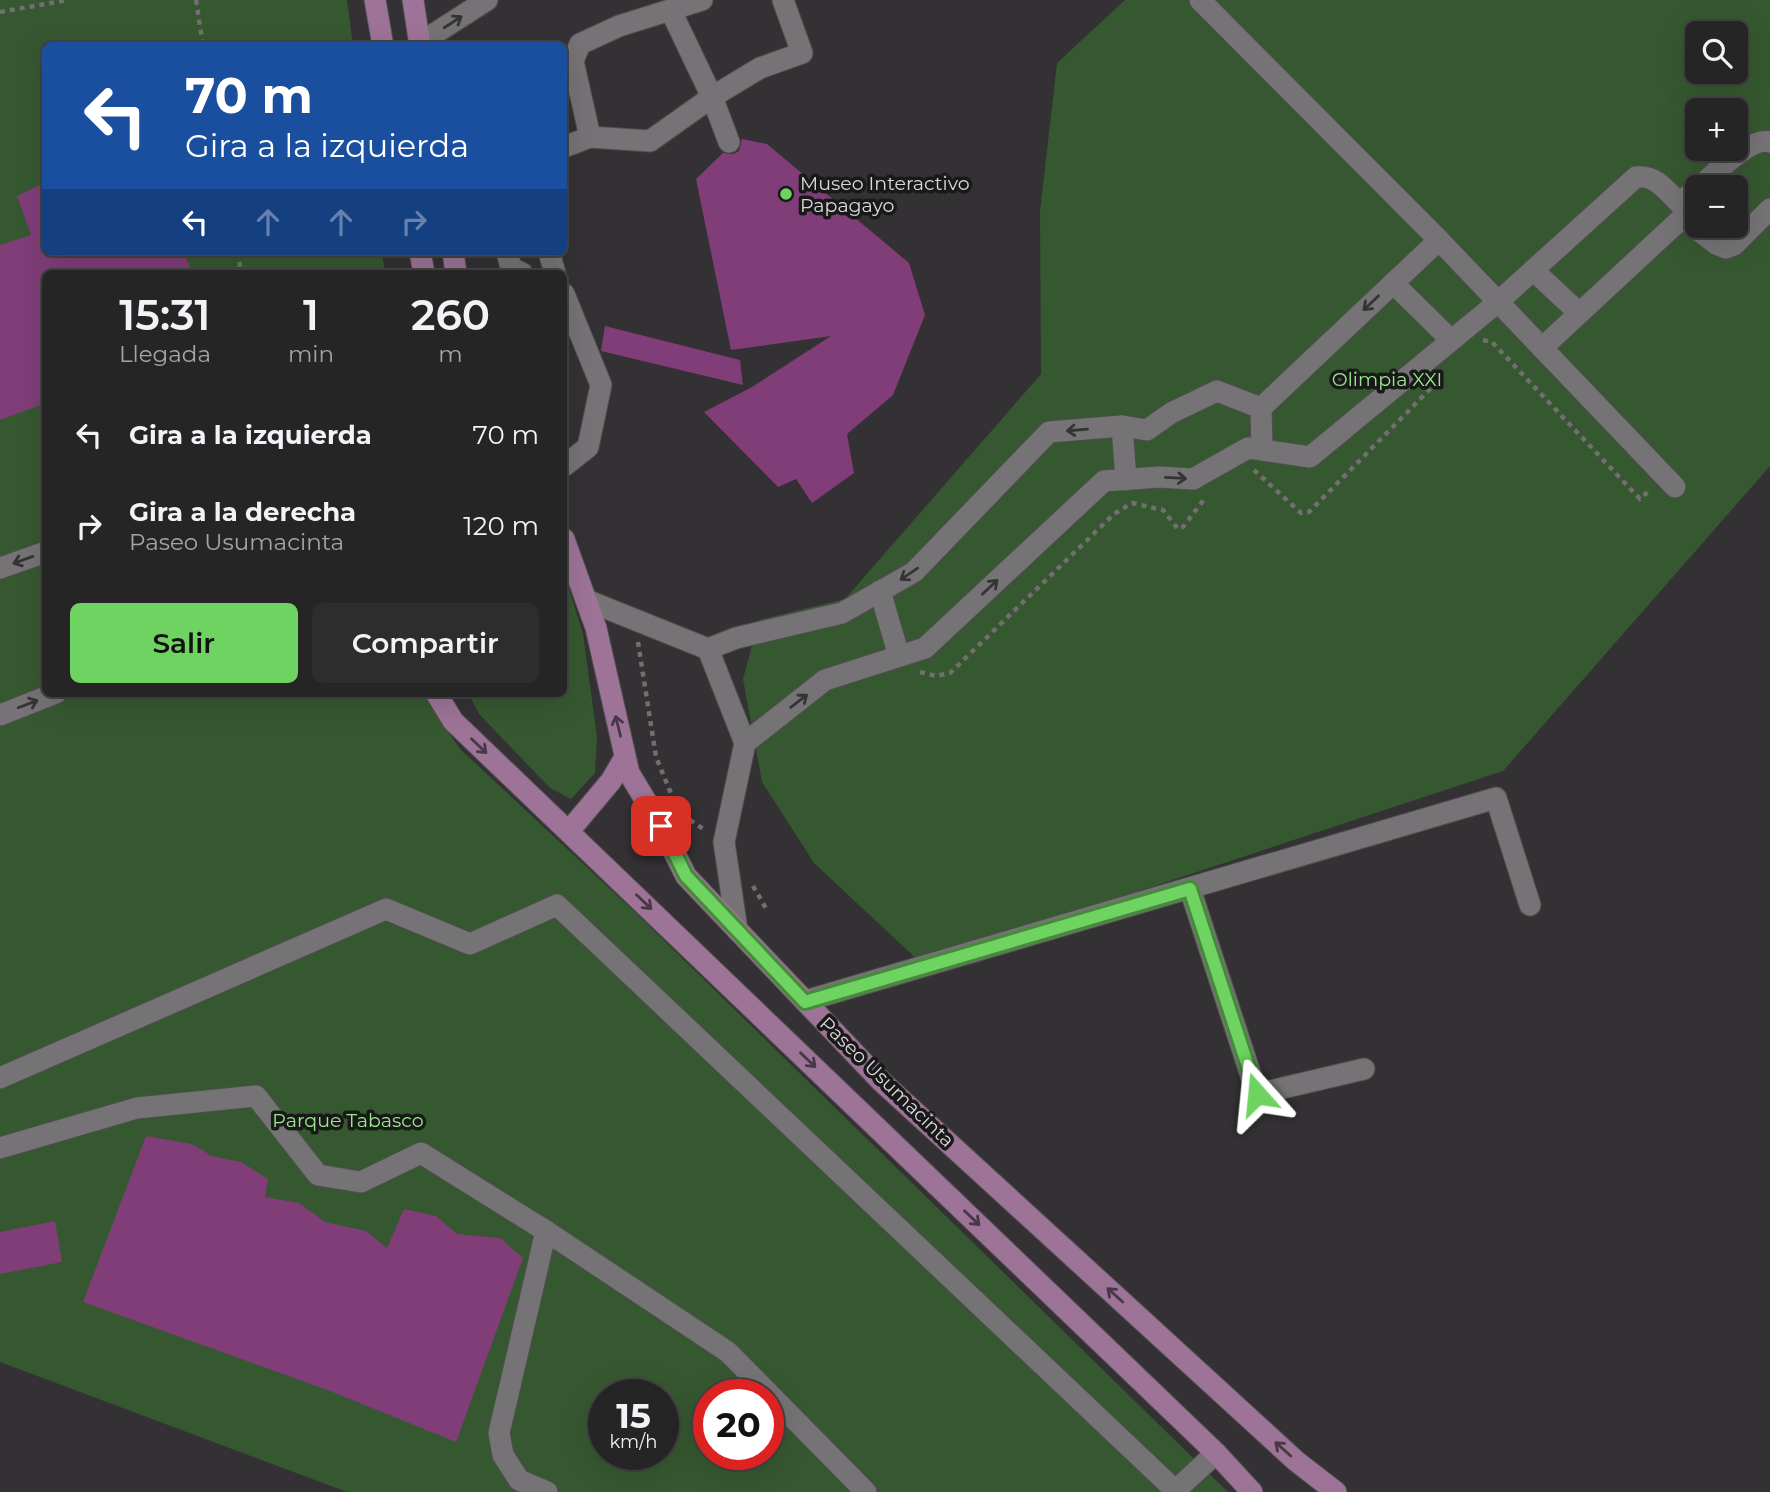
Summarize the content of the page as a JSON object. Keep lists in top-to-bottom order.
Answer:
{
  "streets": {
    "main road": ["Paseo Usumacinta"]
  },
  "parks": ["Olimpia XXI", "Parque Tabasco"],
  "places": ["Museo Interactivo Papagayo"],
  "page": {
    "map_buttons": ["+", "−"],
    "turn": ["70 m", "Gira a la izquierda"],
    "eta": [
      "15:31",
      "Llegada",
      "1",
      "min",
      "260",
      "m"
    ],
    "list": [
      {
        "name": "Gira a la izquierda",
        "value": "70 m"
      },
      {
        "name": "Gira a la derecha",
        "note": "Paseo Usumacinta",
        "value": "120 m"
      }
    ],
    "buttons": ["Salir", "Compartir"],
    "speed": "15 km/h",
    "limit": "20"
  }
}
